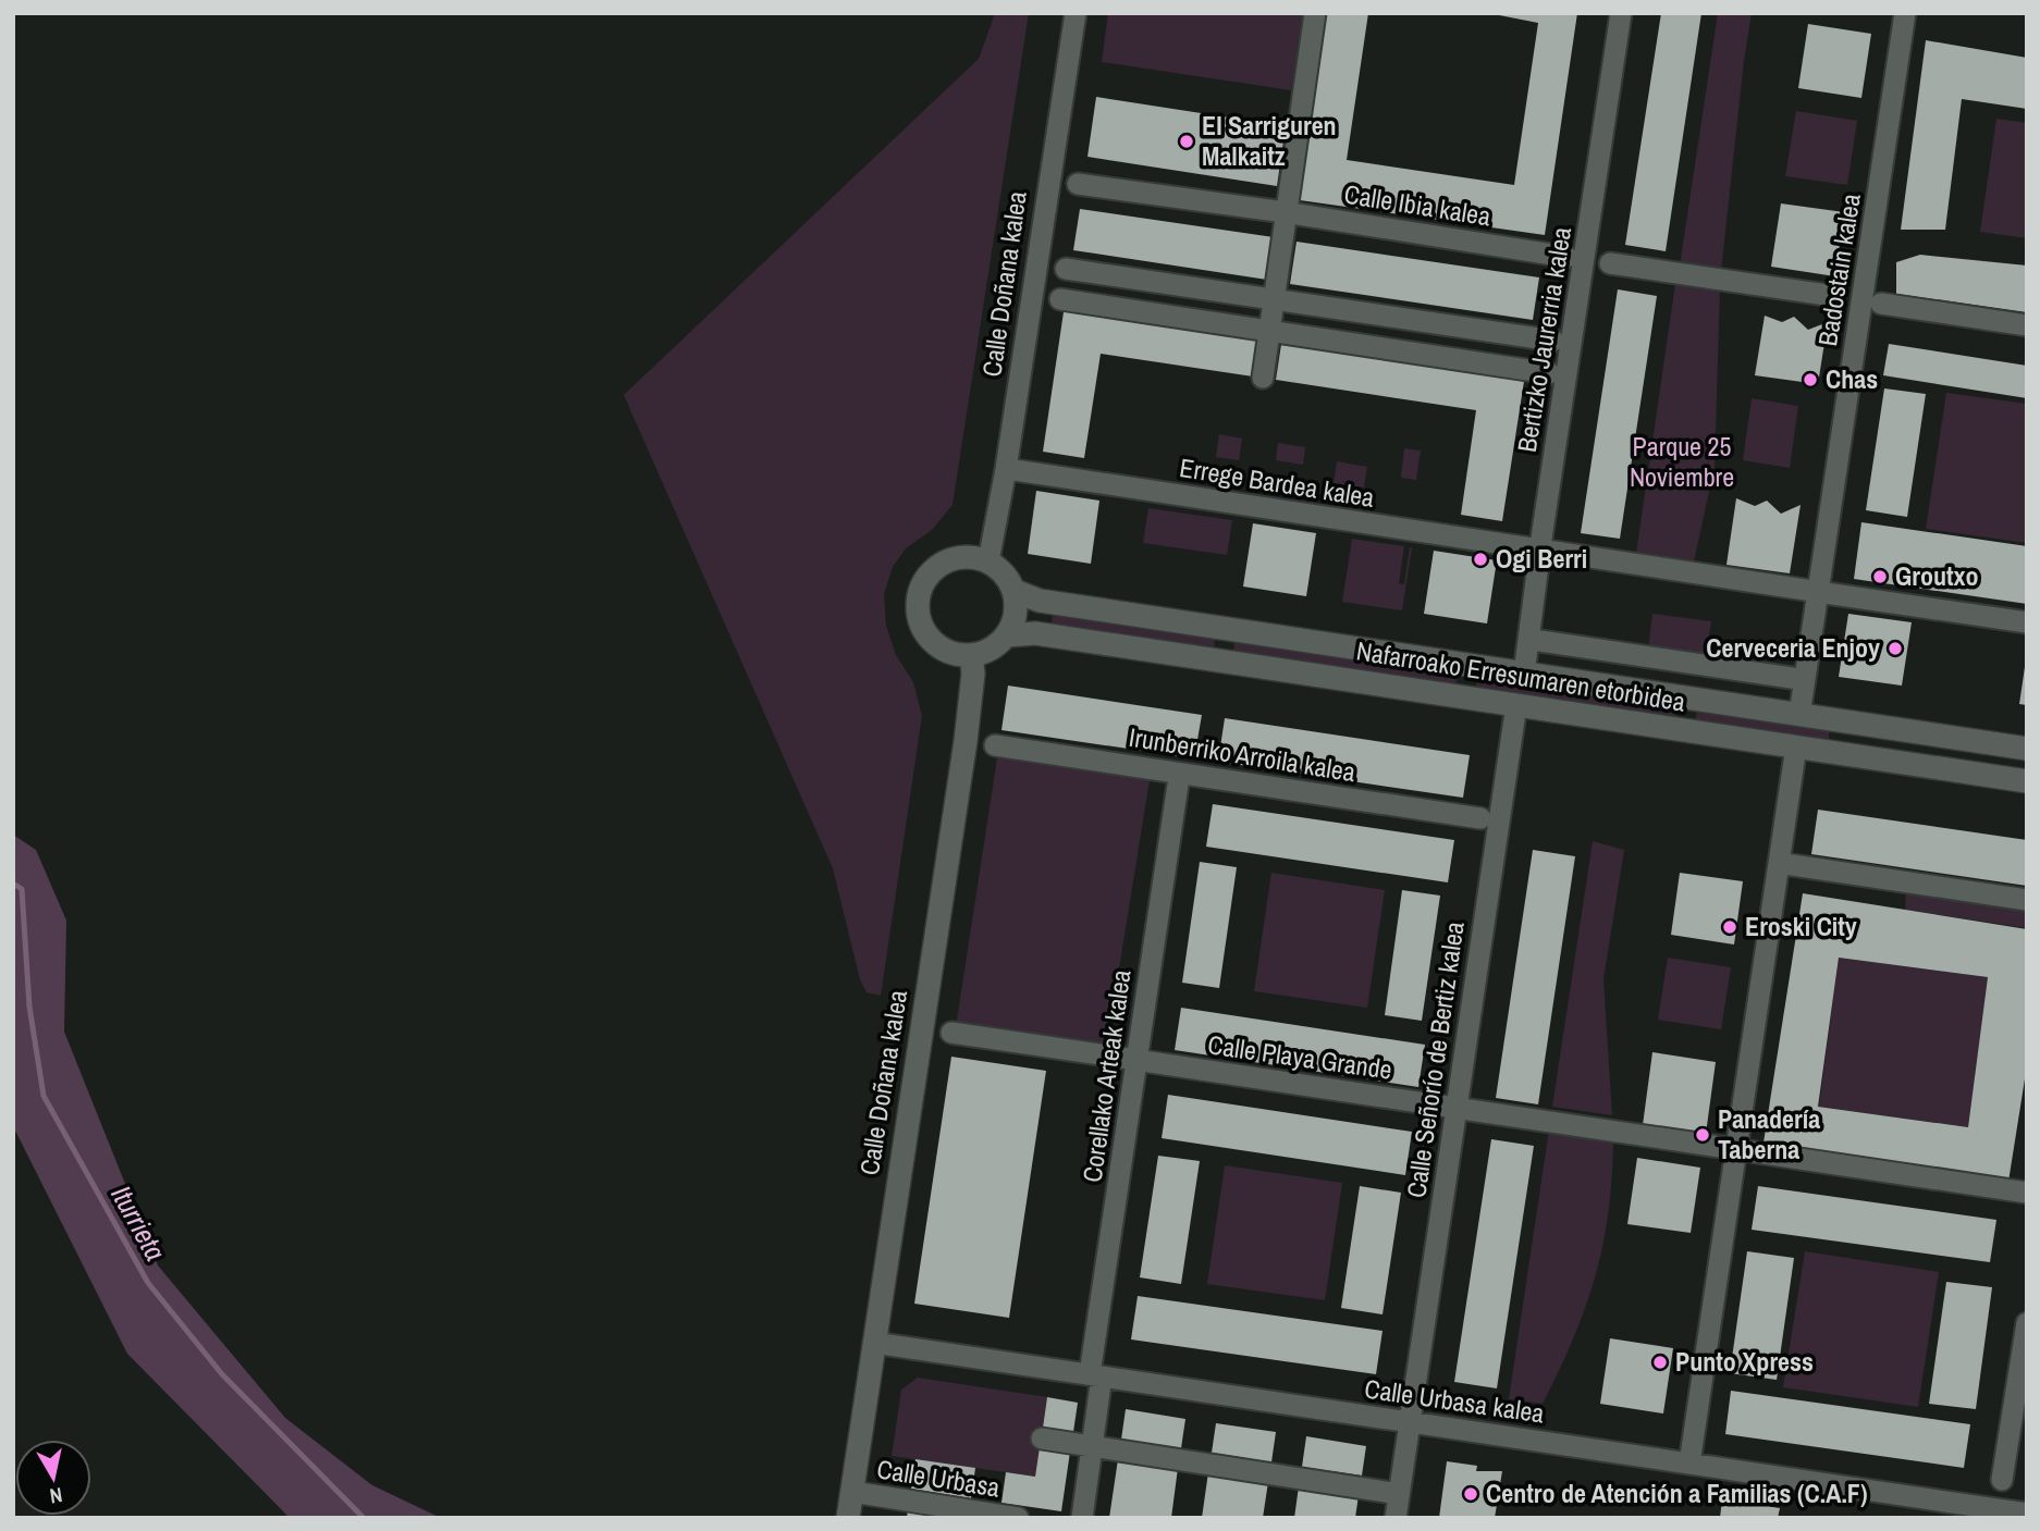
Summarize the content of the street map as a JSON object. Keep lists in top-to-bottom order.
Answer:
{
  "streets": {
    "street": [
      "Calle Ibia kalea",
      "Badostain kalea",
      "Calle Doñana kalea",
      "Bertizko Jaurerria kalea",
      "Errege Bardea kalea",
      "Nafarroako Erresumaren etorbidea",
      "Irunberriko Arroila kalea",
      "Calle Playa Grande",
      "Calle Señorío de Bertiz kalea",
      "Corellako Arteak kalea",
      "Calle Urbasa kalea",
      "Calle Urbasa"
    ]
  },
  "crossings": [
    ["Badostain kalea", "Nafarroako Erresumaren etorbidea"],
    ["Calle Doñana kalea", "Nafarroako Erresumaren etorbidea"],
    ["Calle Doñana kalea", "Calle Urbasa kalea"],
    ["Calle Doñana kalea", "Calle Urbasa"],
    ["Bertizko Jaurerria kalea", "Nafarroako Erresumaren etorbidea"],
    ["Nafarroako Erresumaren etorbidea", "Calle Señorío de Bertiz kalea"],
    ["Calle Señorío de Bertiz kalea", "Calle Urbasa kalea"],
    ["Corellako Arteak kalea", "Calle Urbasa kalea"]
  ],
  "water": ["Iturrieta"],
  "parks": ["Parque 25 Noviembre"],
  "places": [
    "EI Sarriguren Malkaitz",
    "Chas",
    "Ogi Berri",
    "Groutxo",
    "Cerveceria Enjoy",
    "Eroski City",
    "Panadería Taberna",
    "Punto Xpress",
    "Centro de Atención a Familias (C.A.F)"
  ],
  "north": "bottom"
}
